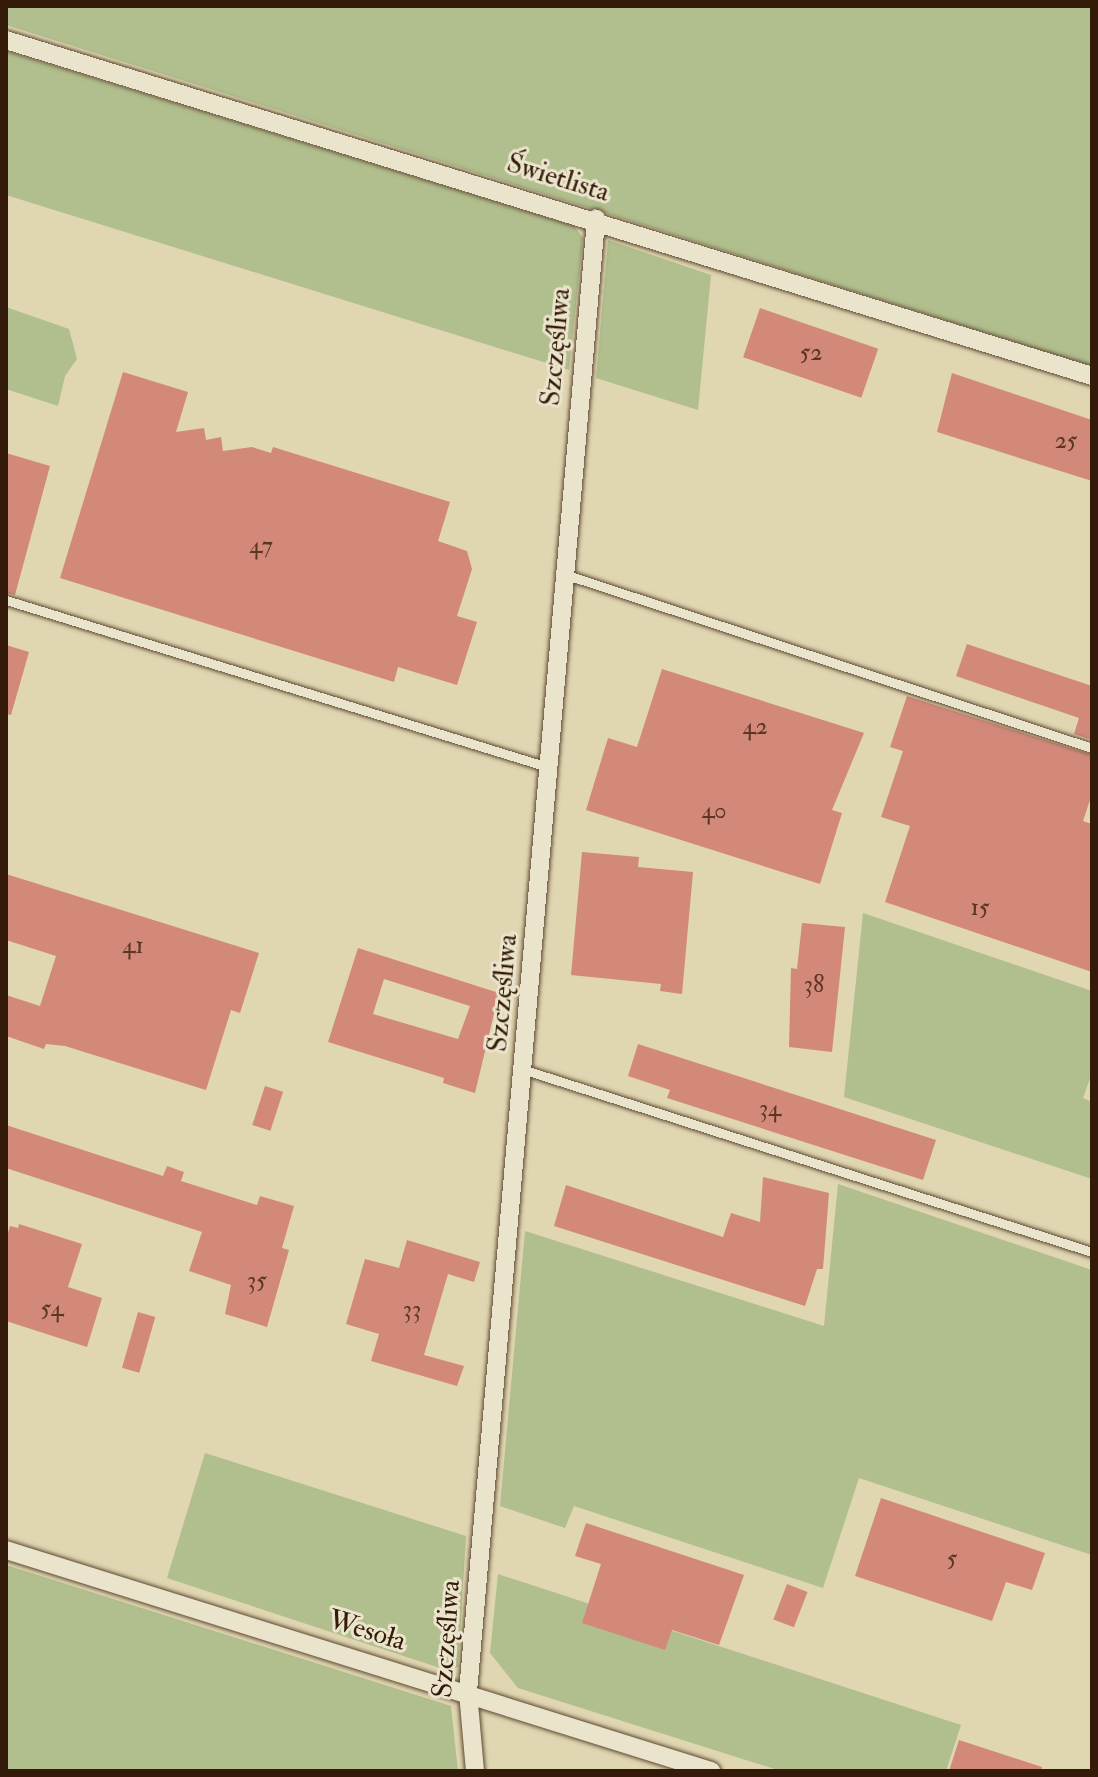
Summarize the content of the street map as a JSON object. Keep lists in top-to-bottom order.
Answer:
{
  "streets": {
    "street": ["Świetlista", "Szczęśliwa", "Wesoła"]
  },
  "crossings": [
    ["Świetlista", "Szczęśliwa"],
    ["Szczęśliwa", "Wesoła"]
  ],
  "house_numbers": [
    "52",
    "25",
    "47",
    "42",
    "40",
    "15",
    "41",
    "38",
    "34",
    "35",
    "54",
    "33",
    "5"
  ]
}
